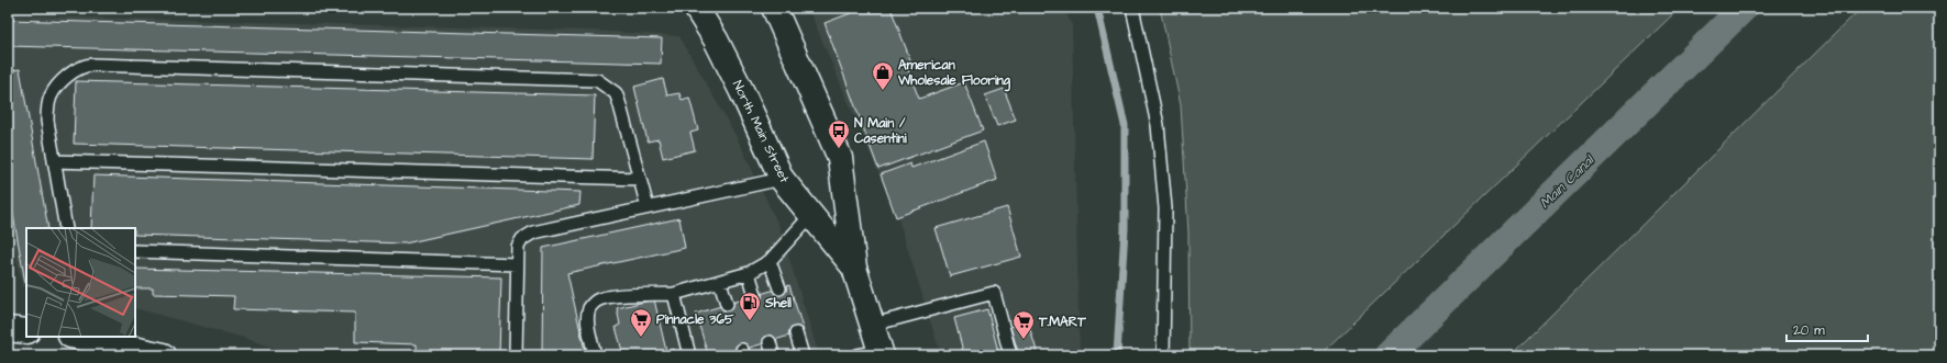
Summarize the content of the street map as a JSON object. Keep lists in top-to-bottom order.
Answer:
{
  "streets": {
    "main road": ["North Main Street"]
  },
  "water": ["Main Canal"],
  "places": {
    "shop": ["American Wholesale Flooring"],
    "bus stop": ["N Main / Casentini"],
    "fuel station": ["Shell"],
    "supermarket": ["Pinnacle 365", "T.MART"]
  },
  "scale_bar": "20 m"
}
